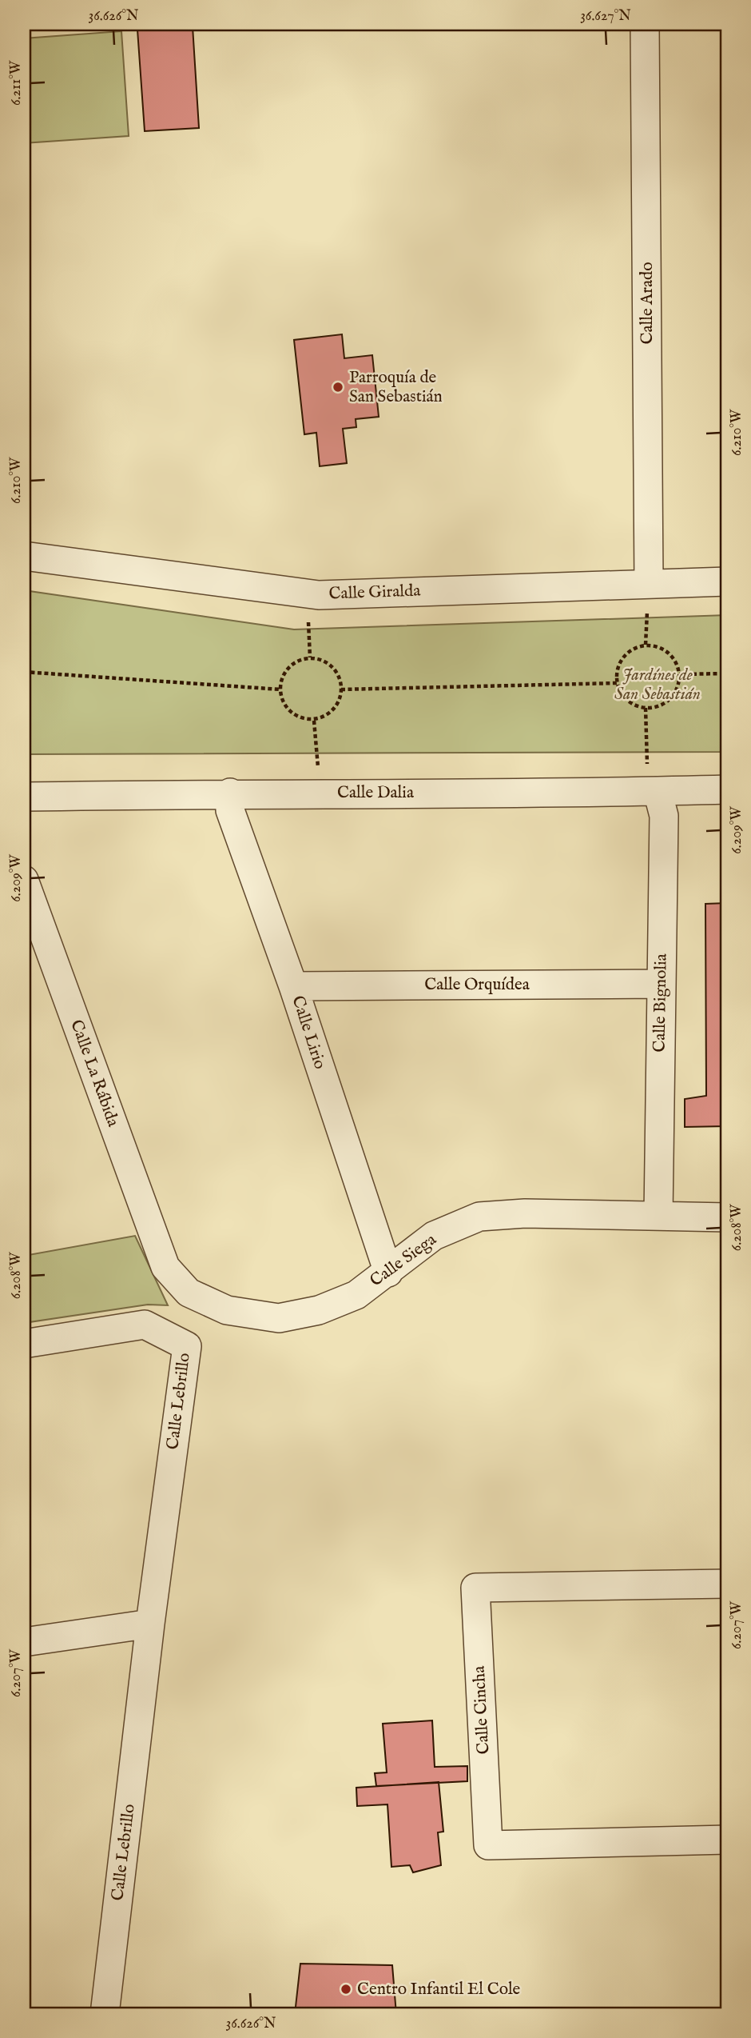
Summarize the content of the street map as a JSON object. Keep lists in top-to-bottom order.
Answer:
{
  "streets": {
    "street": [
      "Calle Arado",
      "Calle Giralda",
      "Calle Dalia",
      "Calle Orquídea",
      "Calle Bignolia",
      "Calle Lirio",
      "Calle La Rábida",
      "Calle Siega",
      "Calle Lebrillo",
      "Calle Cincha"
    ]
  },
  "crossings": [
    ["Calle Arado", "Calle Giralda"],
    ["Calle Dalia", "Calle Bignolia"],
    ["Calle Dalia", "Calle Lirio"],
    ["Calle Orquídea", "Calle Bignolia"],
    ["Calle Orquídea", "Calle Lirio"],
    ["Calle Bignolia", "Calle Siega"],
    ["Calle Lirio", "Calle Siega"],
    ["Calle La Rábida", "Calle Siega"]
  ],
  "parks": ["Jardínes de San Sebastián"],
  "places": ["Parroquía de San Sebastián", "Centro Infantil El Cole"],
  "coordinates": [
    "36.626°N",
    "36.627°N",
    "6.211°W",
    "6.210°W",
    "6.209°W",
    "6.208°W",
    "6.207°W"
  ]
}
